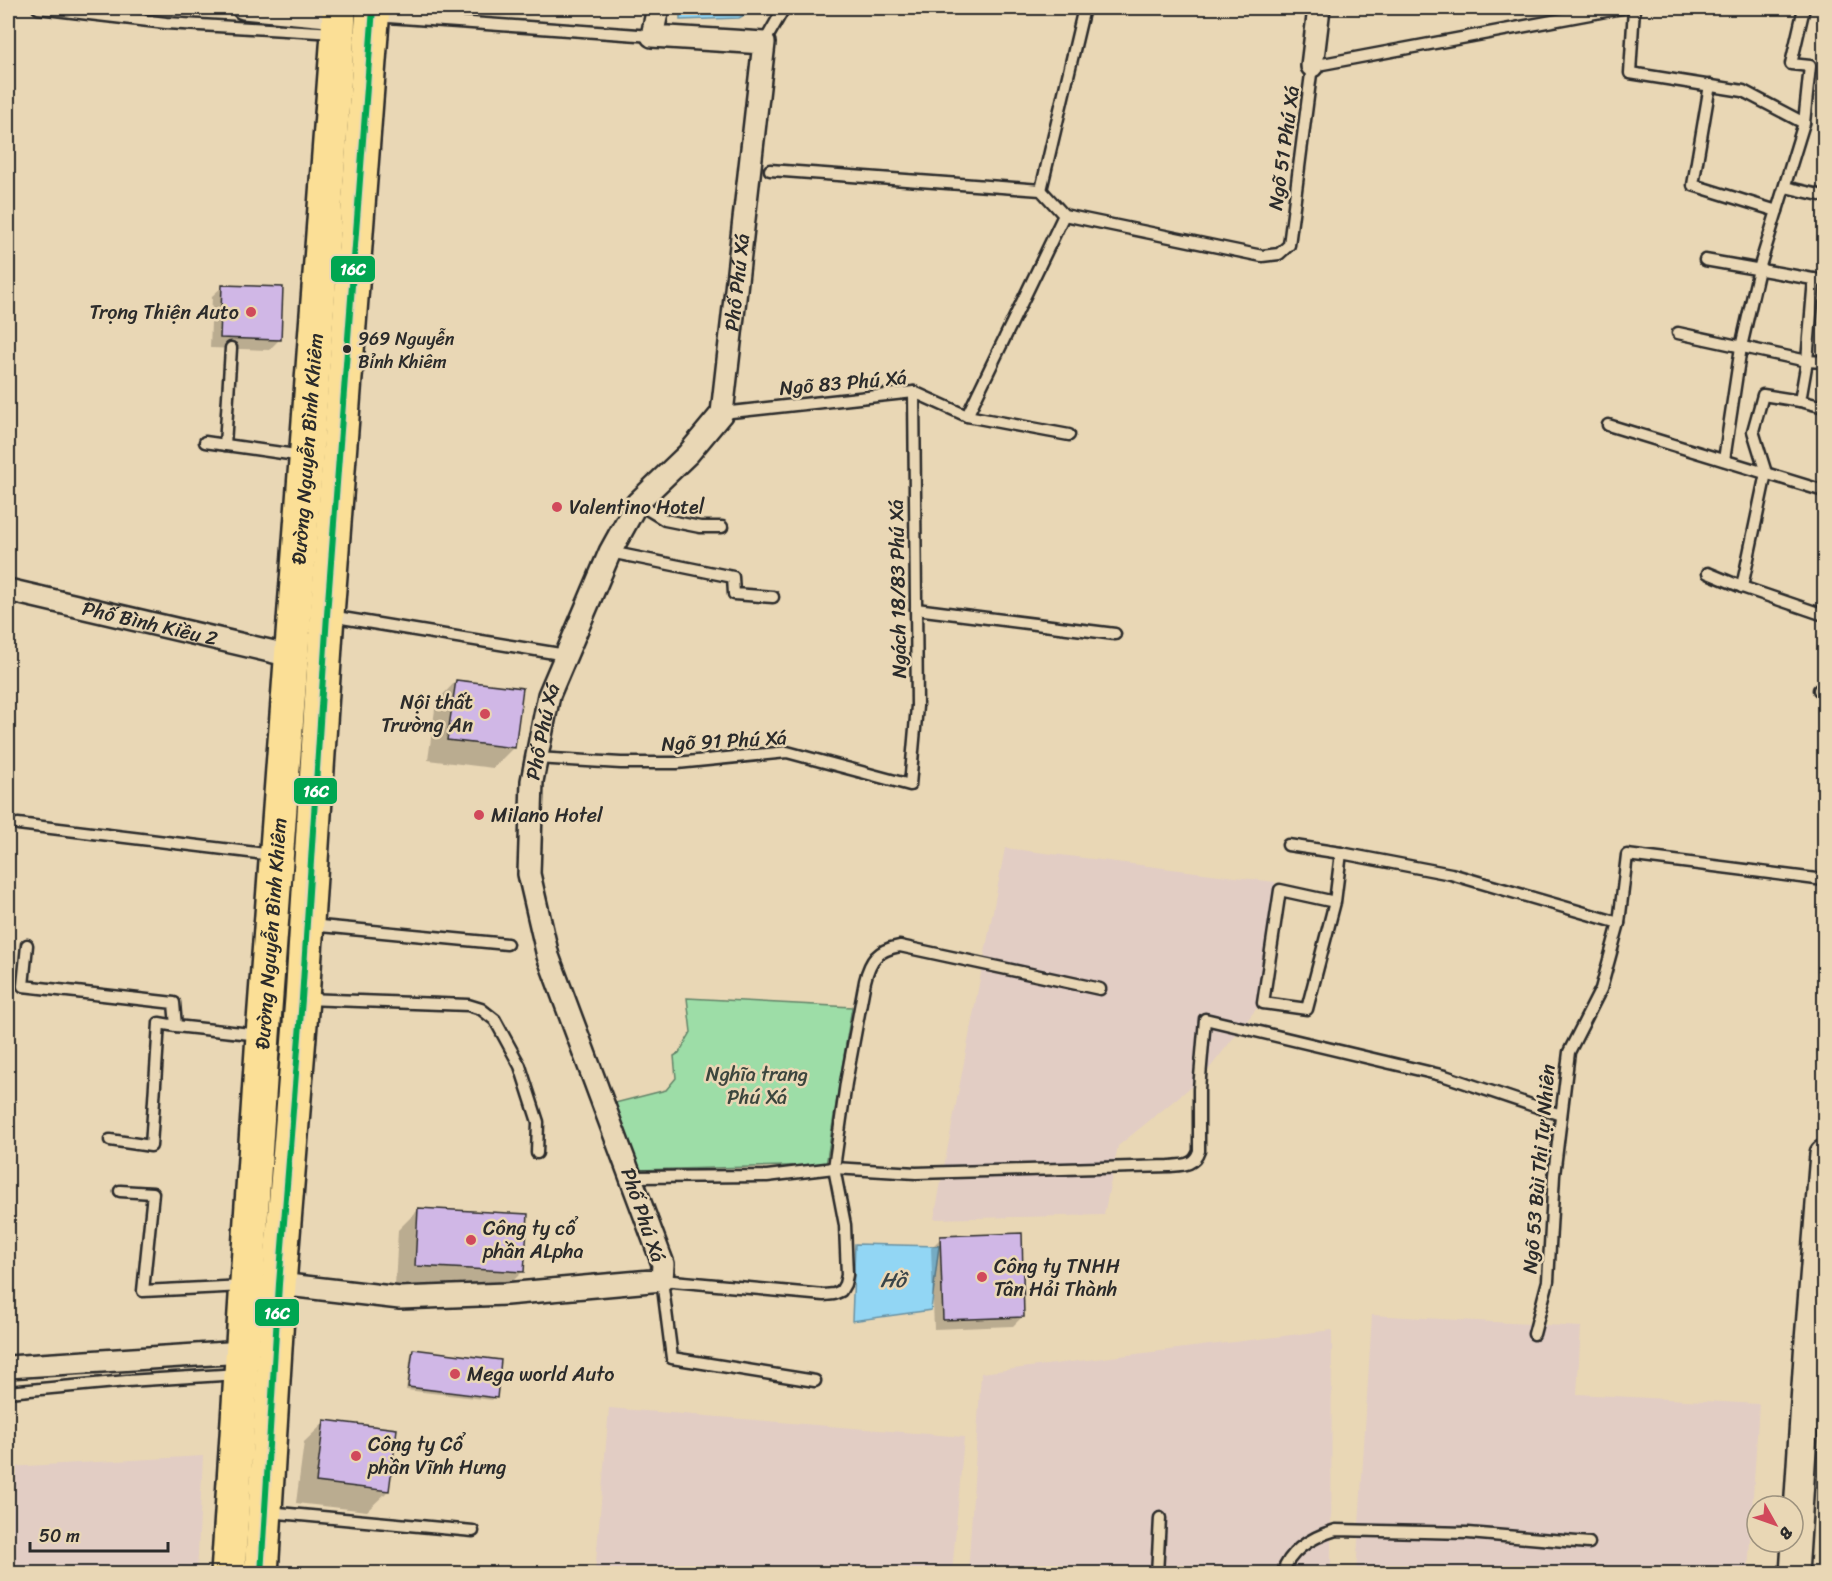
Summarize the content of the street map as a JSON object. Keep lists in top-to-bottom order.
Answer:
{
  "streets": {
    "highway": ["Đường Nguyễn Bình Khiêm"],
    "street": ["Phố Phú Xá", "Phố Bình Kiều 2"],
    "lane": [
      "Ngõ 51 Phú Xá",
      "Ngõ 83 Phú Xá",
      "Ngách 18/83 Phú Xá",
      "Ngõ 91 Phú Xá",
      "Ngõ 53 Bùi Thị Tự Nhiên"
    ]
  },
  "crossings": [
    ["Phố Phú Xá", "Ngõ 83 Phú Xá"],
    ["Phố Phú Xá", "Đường Nguyễn Bình Khiêm"],
    ["Phố Phú Xá", "Ngõ 91 Phú Xá"],
    ["Ngõ 83 Phú Xá", "Ngách 18/83 Phú Xá"],
    ["Đường Nguyễn Bình Khiêm", "Phố Bình Kiều 2"],
    ["Ngách 18/83 Phú Xá", "Ngõ 91 Phú Xá"]
  ],
  "water": ["Hồ"],
  "parks": ["Nghĩa trang Phú Xá"],
  "places": [
    "Trọng Thiện Auto",
    "969 Nguyễn Bỉnh Khiêm",
    "Valentino Hotel",
    "Nội thất Trường An",
    "Milano Hotel",
    "Công ty cổ phần ALpha",
    "Công ty TNHH Tân Hải Thành",
    "Mega world Auto",
    "Công ty Cổ phần Vĩnh Hưng"
  ],
  "lines": ["transit line 16C"],
  "scale_bar": "50 m",
  "north": "bottom right"
}
